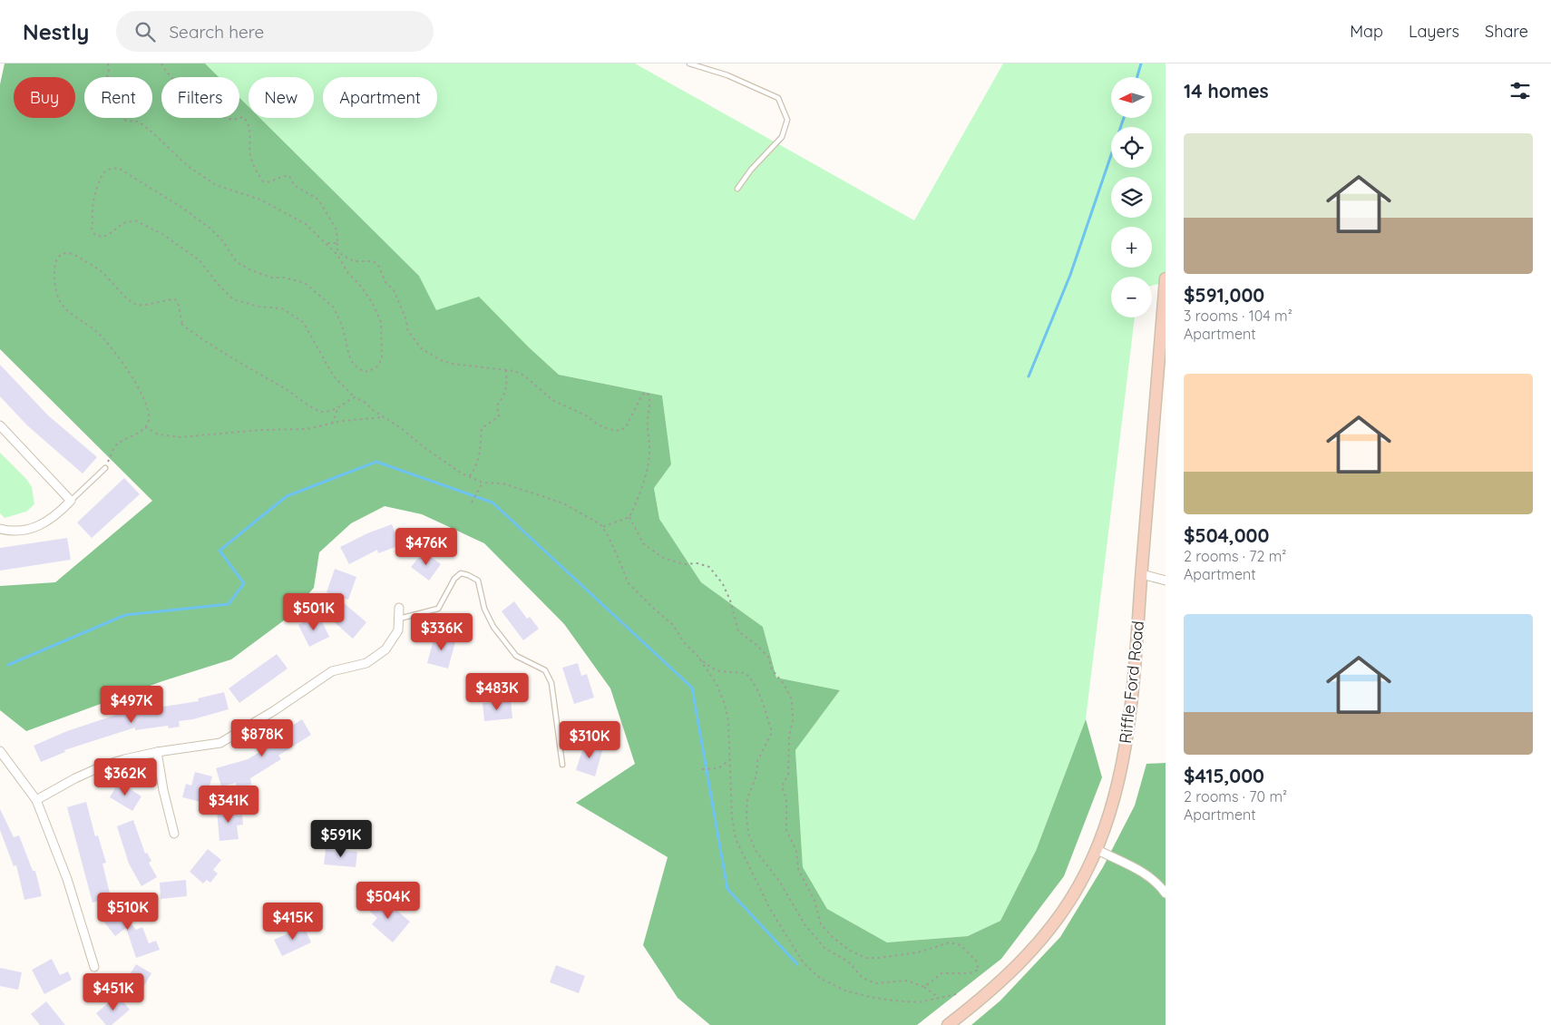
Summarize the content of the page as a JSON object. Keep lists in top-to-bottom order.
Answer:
{
  "streets": {
    "street": ["Riffle Ford Road"]
  },
  "north": "left",
  "page": {
    "header": "Nestly",
    "search": "Search here",
    "nav": ["Map", "Layers", "Share"],
    "heading": "14 homes",
    "map_buttons": ["+", "−"],
    "chip": [
      "Buy",
      "Rent",
      "Filters",
      "New",
      "Apartment"
    ],
    "list": [
      {
        "name": "$591,000",
        "note": "3 rooms · 104 m² · Apartment"
      },
      {
        "name": "$504,000",
        "note": "2 rooms · 72 m² · Apartment"
      },
      {
        "name": "$415,000",
        "note": "2 rooms · 70 m² · Apartment"
      }
    ],
    "price": [
      "$476K",
      "$501K",
      "$336K",
      "$483K",
      "$497K",
      "$878K",
      "$310K",
      "$362K",
      "$341K",
      "$591K",
      "$504K",
      "$510K",
      "$415K",
      "$451K"
    ]
  }
}
